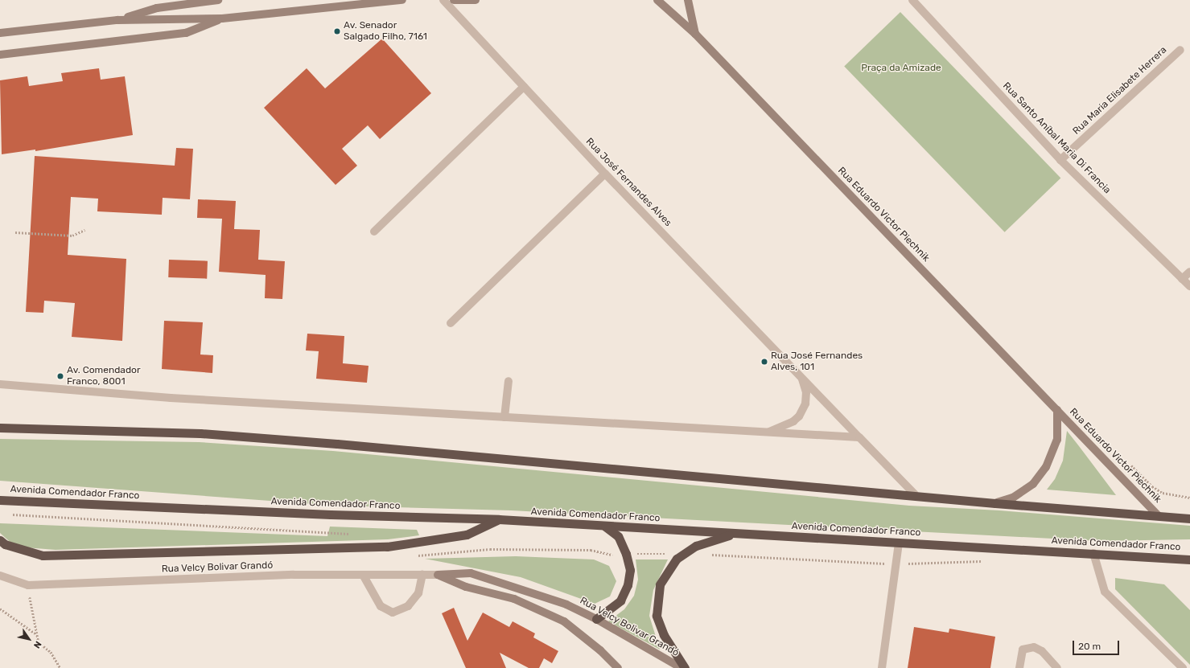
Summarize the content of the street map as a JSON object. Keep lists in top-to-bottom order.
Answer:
{
  "streets": {
    "highway": ["Avenida Comendador Franco"],
    "main road": ["Rua Eduardo Victor Piechnik", "Rua Velcy Bolivar Grandó"],
    "street": ["Rua Maria Elisabete Herrera", "Rua Santo Aníbal Maria Di Francia", "Rua José Fernandes Alves"]
  },
  "crossings": [
    ["Rua Maria Elisabete Herrera", "Rua Santo Aníbal Maria Di Francia"]
  ],
  "parks": ["Praça da Amizade"],
  "places": ["Av. Senador Salgado Filho, 7161", "Rua José Fernandes Alves, 101", "Av. Comendador Franco, 8001"],
  "scale_bar": "20 m",
  "north": "bottom right"
}
